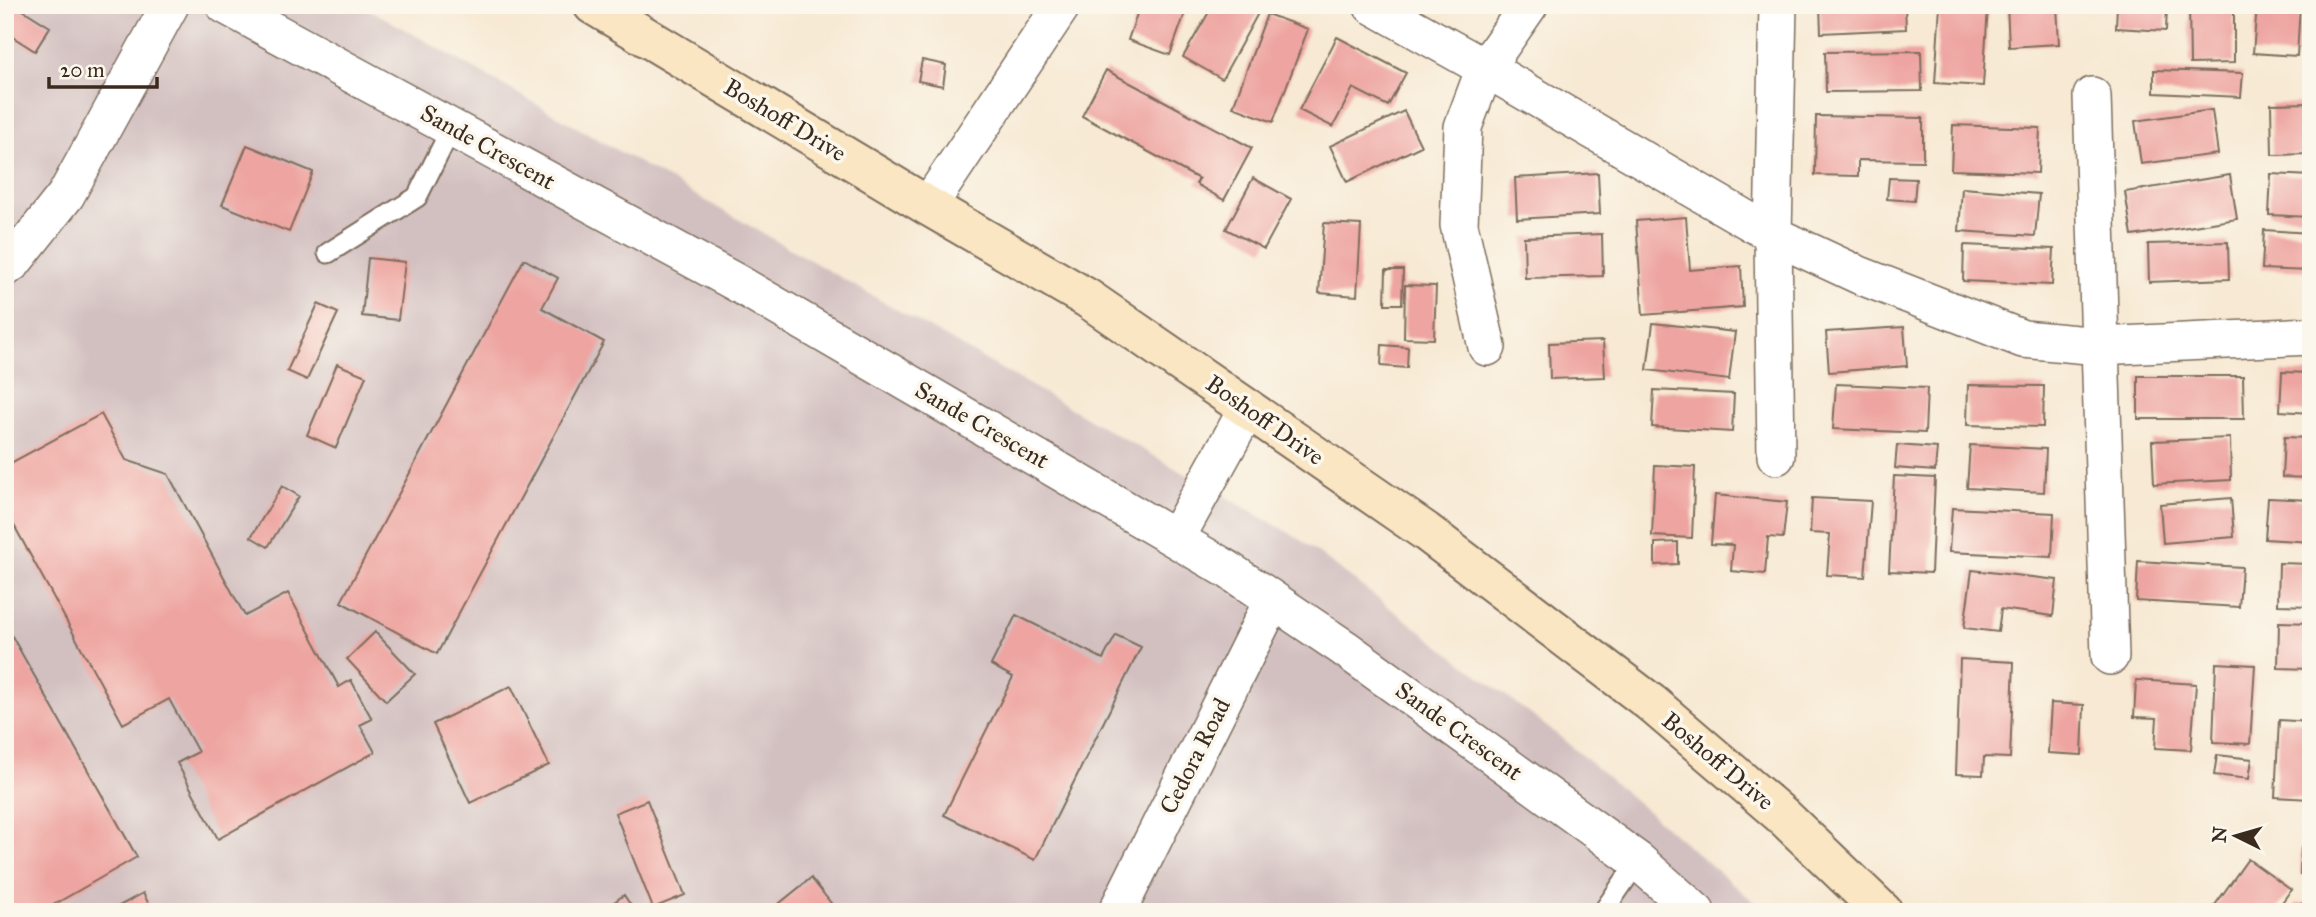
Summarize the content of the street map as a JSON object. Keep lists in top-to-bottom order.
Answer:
{
  "streets": {
    "main road": ["Boshoff Drive"],
    "street": ["Sande Crescent", "Cedora Road"]
  },
  "crossings": [
    ["Sande Crescent", "Cedora Road"]
  ],
  "scale_bar": "20 m",
  "north": "left"
}
